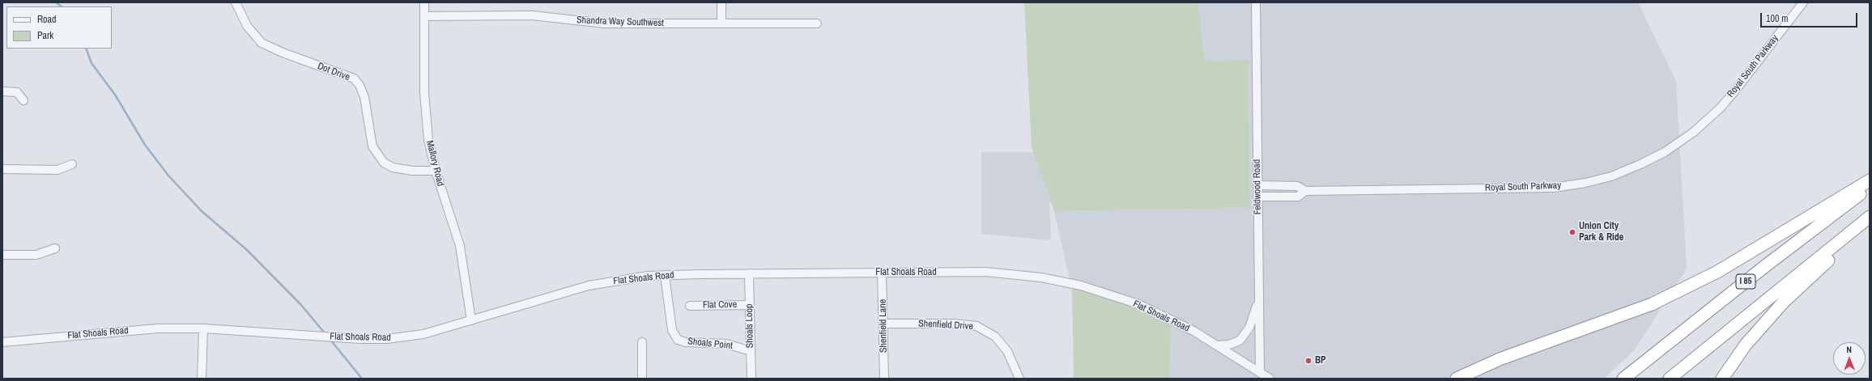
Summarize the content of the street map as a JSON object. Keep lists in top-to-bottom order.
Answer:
{
  "streets": {
    "highway": ["I 85"],
    "street": [
      "Shandra Way Southwest",
      "Royal South Parkway",
      "Dot Drive",
      "Mallory Road",
      "Feldwood Road",
      "Flat Shoals Road",
      "Flat Cove",
      "Shenfield Drive",
      "Shoals Loop",
      "Shenfield Lane",
      "Shoals Point"
    ]
  },
  "crossings": [
    ["Shandra Way Southwest", "Mallory Road"],
    ["Royal South Parkway", "Feldwood Road"],
    ["Dot Drive", "Mallory Road"],
    ["Mallory Road", "Flat Shoals Road"],
    ["Feldwood Road", "Flat Shoals Road"],
    ["Flat Shoals Road", "Shoals Loop"],
    ["Flat Shoals Road", "Shenfield Lane"],
    ["Flat Shoals Road", "Shoals Point"],
    ["Flat Cove", "Shoals Loop"],
    ["Shenfield Drive", "Shenfield Lane"],
    ["Shoals Loop", "Shoals Point"]
  ],
  "places": ["Union City Park & Ride", "BP"],
  "legend": ["Road", "Park"],
  "scale_bar": "100 m",
  "north": "top"
}
